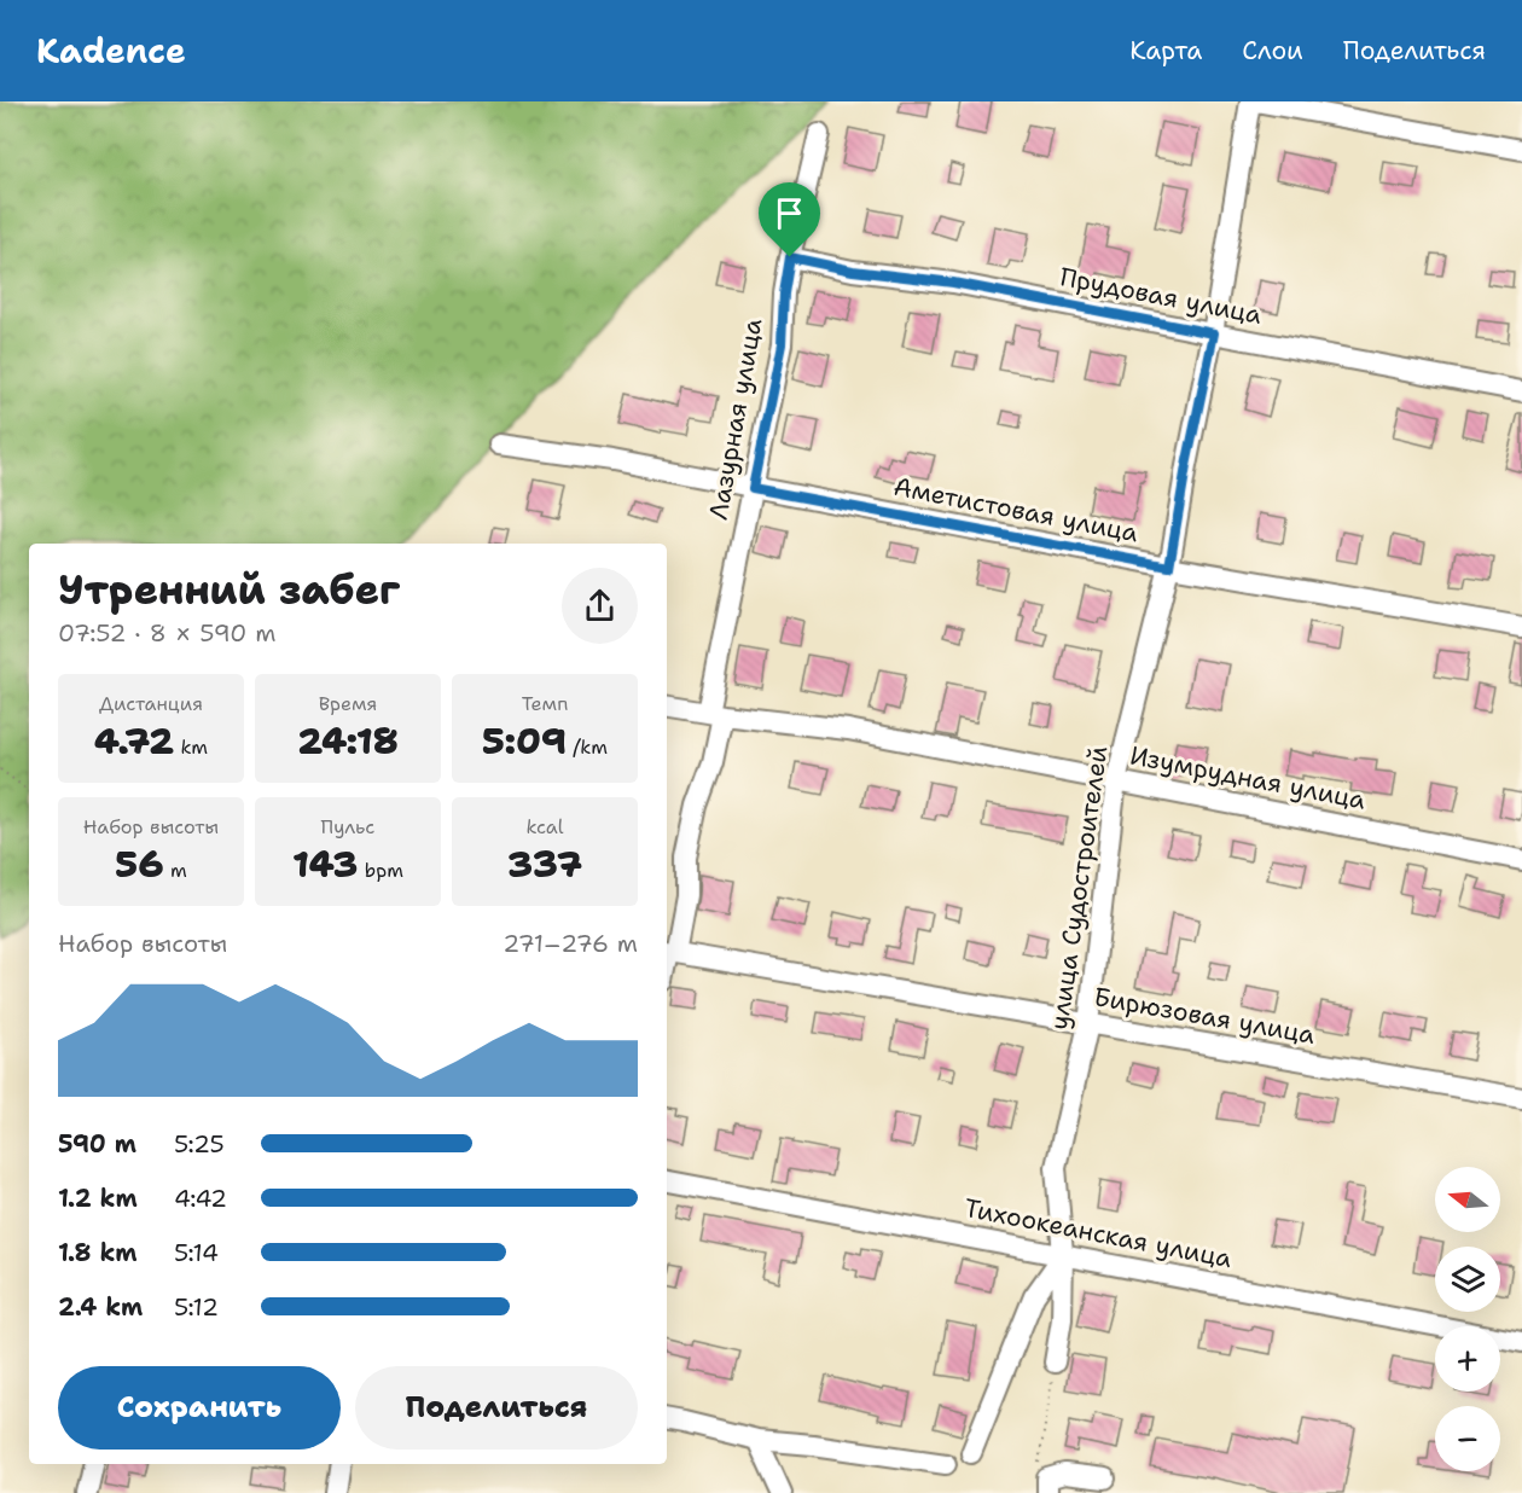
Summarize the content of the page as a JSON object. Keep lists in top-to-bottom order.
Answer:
{
  "streets": {
    "street": [
      "Прудовая улица",
      "Лазурная улица",
      "Аметистовая улица",
      "Изумрудная улица",
      "улица Судостроителей",
      "Бирюзовая улица",
      "Тихоокеанская улица"
    ]
  },
  "crossings": [
    ["Прудовая улица", "Лазурная улица"],
    ["Прудовая улица", "улица Судостроителей"],
    ["Лазурная улица", "Аметистовая улица"],
    ["Лазурная улица", "Изумрудная улица"],
    ["Лазурная улица", "Бирюзовая улица"],
    ["Аметистовая улица", "улица Судостроителей"],
    ["Изумрудная улица", "улица Судостроителей"],
    ["улица Судостроителей", "Бирюзовая улица"],
    ["улица Судостроителей", "Тихоокеанская улица"]
  ],
  "north": "left",
  "page": {
    "header": "Kadence",
    "nav": ["Карта", "Слои", "Поделиться"],
    "heading": ["Утренний забег", "07:52 · 8 × 590 m"],
    "stats": [
      ["Дистанция", "4.72 km"],
      ["Время", "24:18"],
      ["Темп", "5:09 /km"],
      ["Набор высоты", "56 m"],
      ["Пульс", "143 bpm"],
      ["kcal", "337"]
    ],
    "chart": ["Набор высоты", "271–276 m"],
    "list": [
      {
        "name": "590 m",
        "note": "5:25"
      },
      {
        "name": "1.2 km",
        "note": "4:42"
      },
      {
        "name": "1.8 km",
        "note": "5:14"
      },
      {
        "name": "2.4 km",
        "note": "5:12"
      }
    ],
    "map_buttons": ["+", "−"],
    "buttons": ["Сохранить", "Поделиться"]
  }
}
